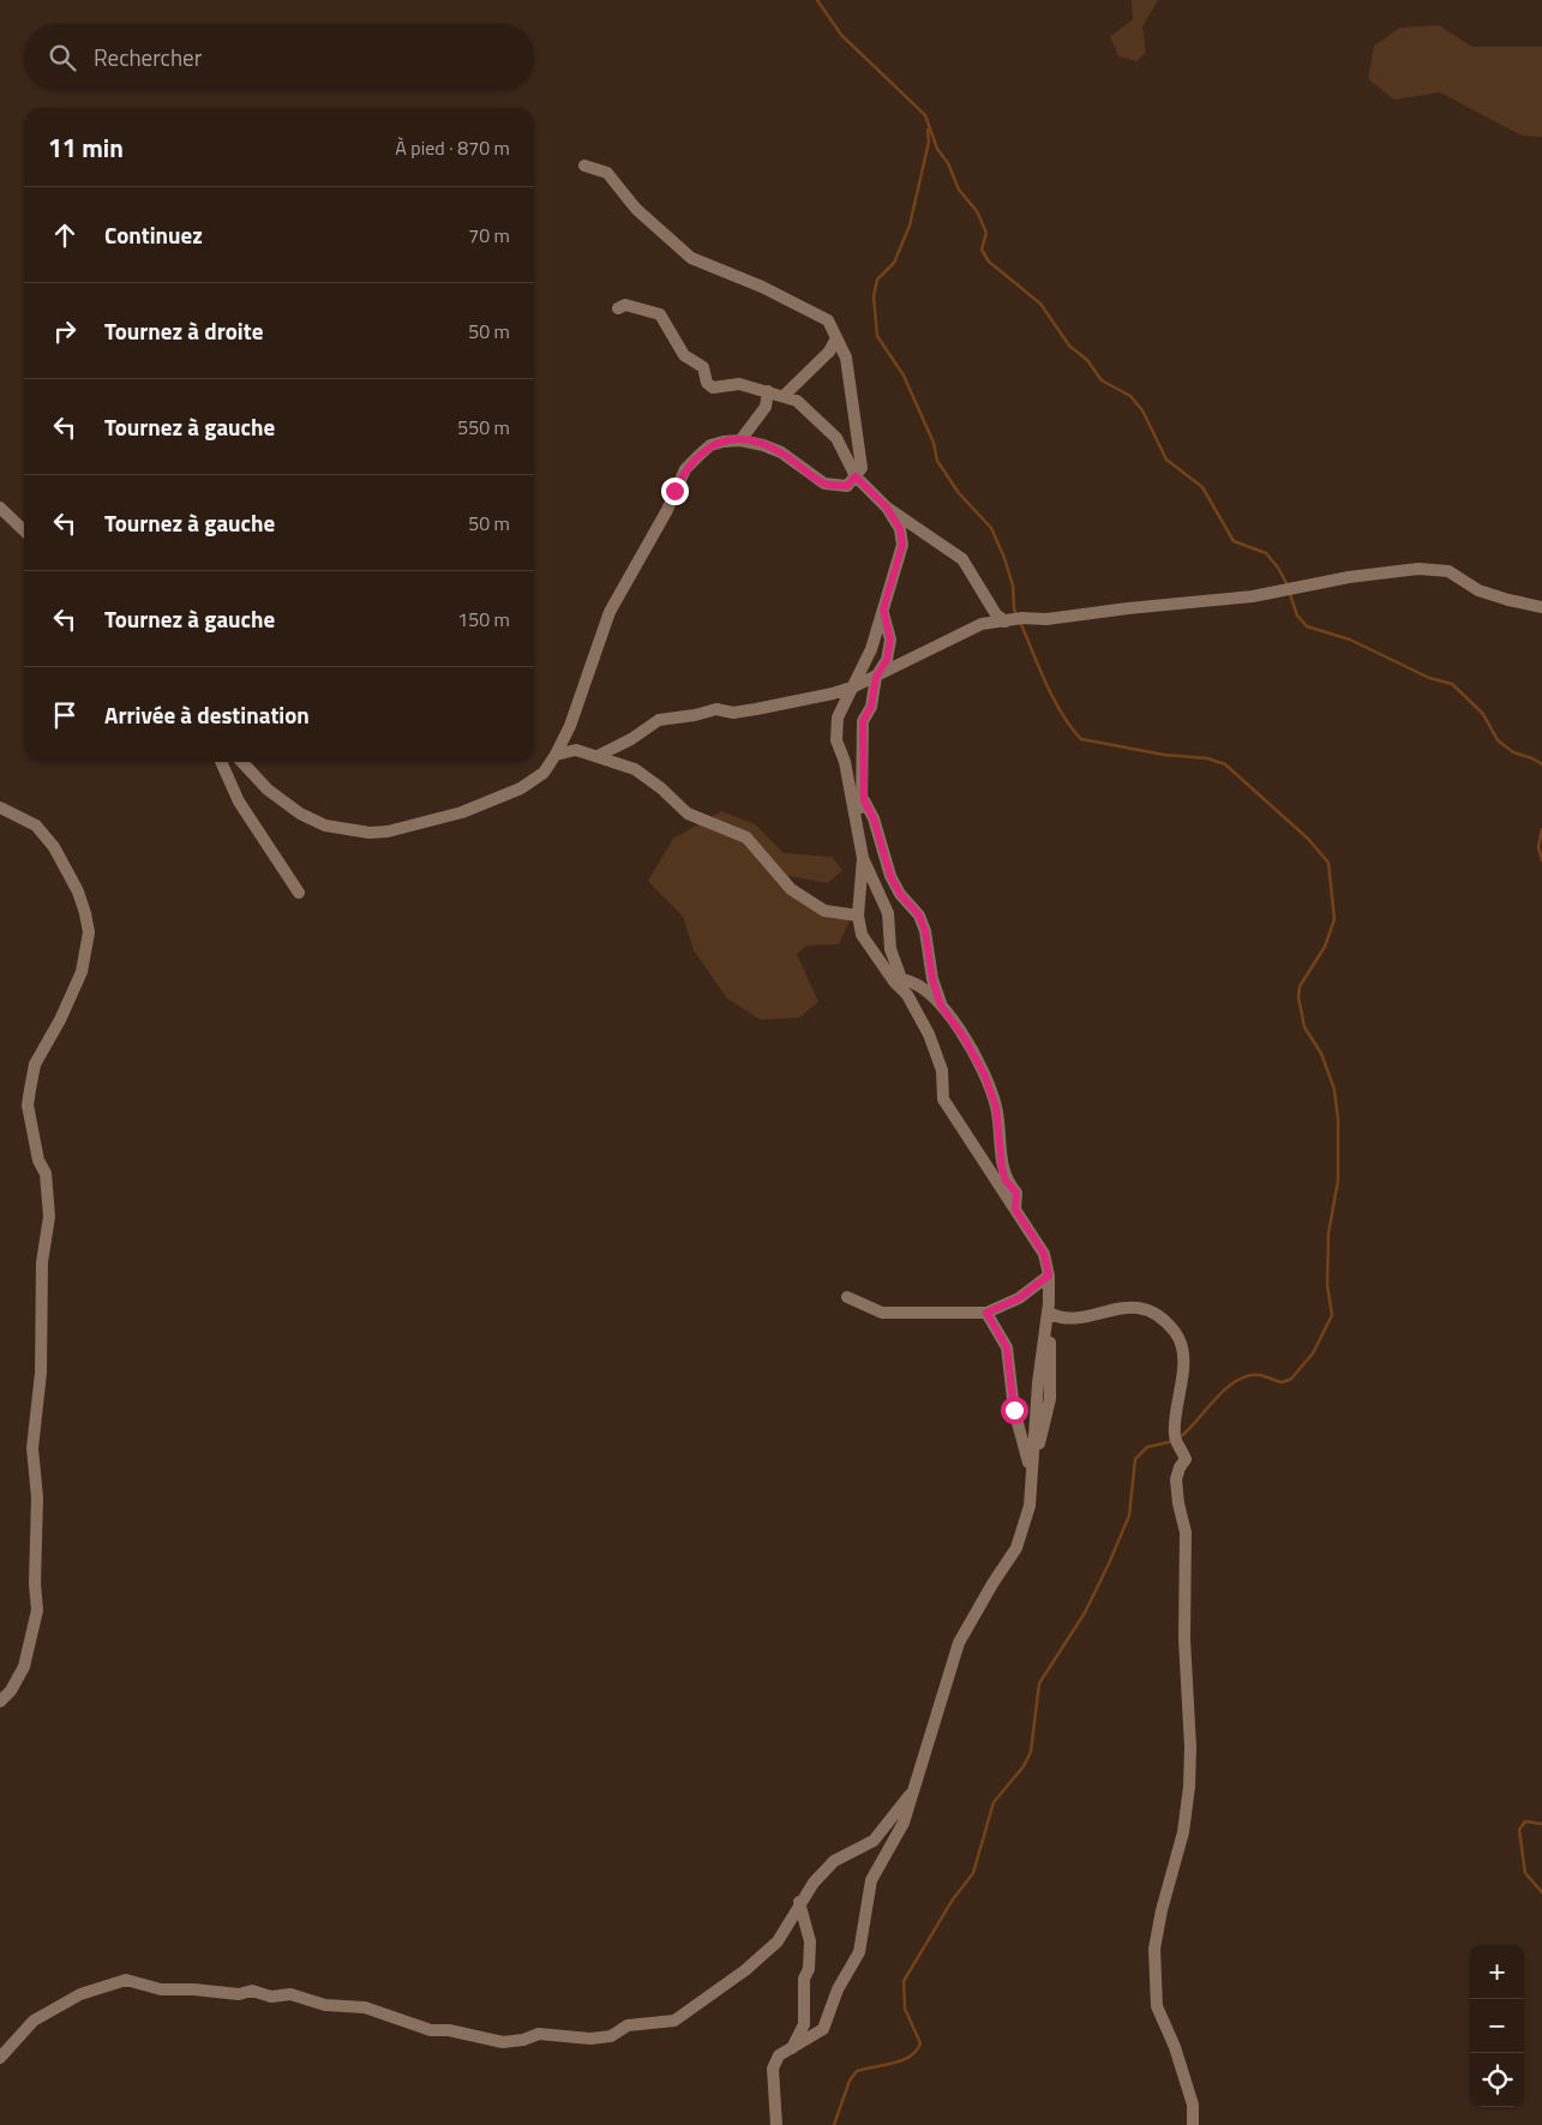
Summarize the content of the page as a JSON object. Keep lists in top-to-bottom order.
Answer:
{
  "page": {
    "search": "Rechercher",
    "heading": ["11 min", "À pied · 870 m"],
    "list": [
      ["Continuez", "70 m"],
      ["Tournez à droite", "50 m"],
      ["Tournez à gauche", "550 m"],
      ["Tournez à gauche", "50 m"],
      ["Tournez à gauche", "150 m"],
      "Arrivée à destination"
    ],
    "map_buttons": ["+", "−"]
  }
}
